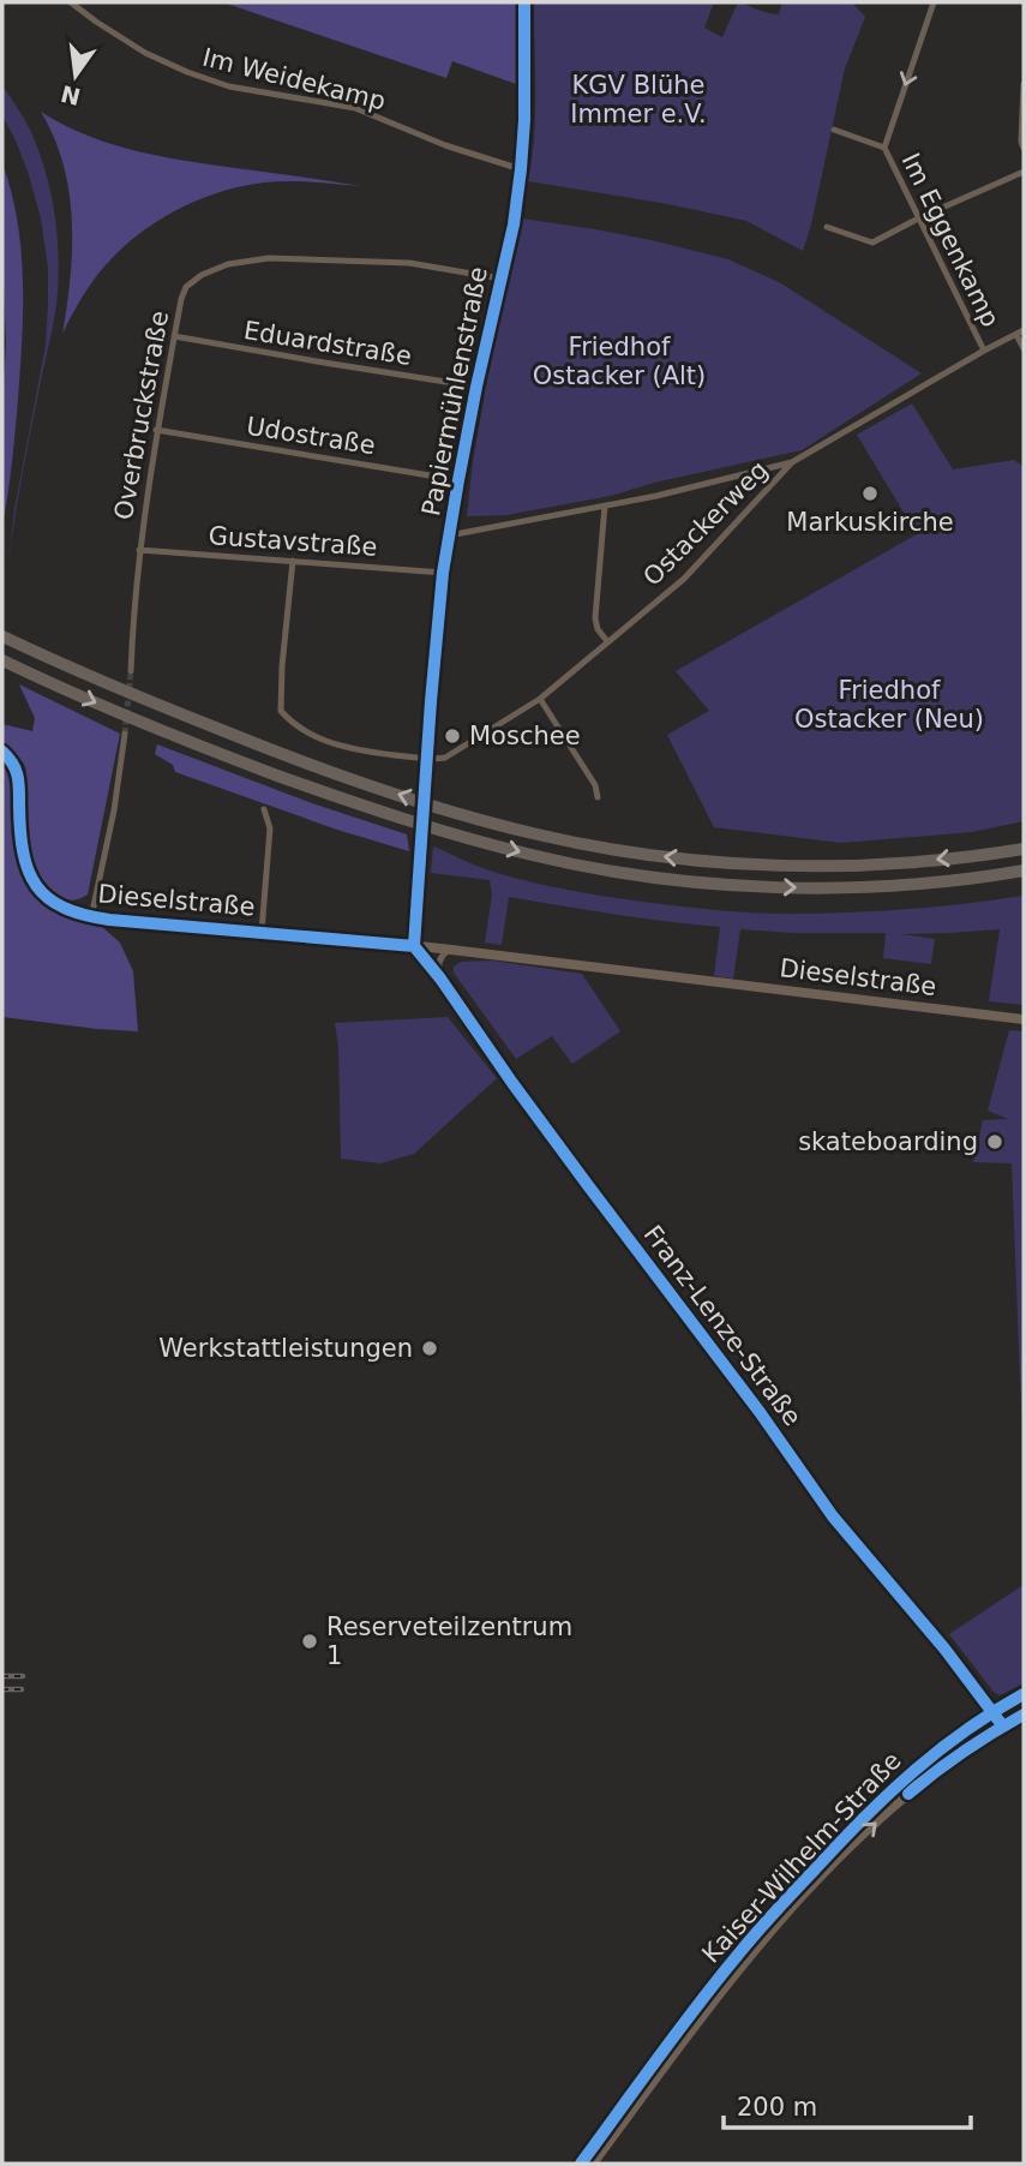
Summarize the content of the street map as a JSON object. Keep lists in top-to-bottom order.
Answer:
{
  "streets": {
    "main road": [
      "Papiermühlenstraße",
      "Dieselstraße",
      "Franz-Lenze-Straße",
      "Kaiser-Wilhelm-Straße"
    ],
    "street": [
      "Im Weidekamp",
      "Im Eggenkamp",
      "Eduardstraße",
      "Overbruckstraße",
      "Udostraße",
      "Ostackerweg",
      "Gustavstraße"
    ]
  },
  "crossings": [
    ["Im Weidekamp", "Papiermühlenstraße"],
    ["Im Eggenkamp", "Ostackerweg"],
    ["Eduardstraße", "Papiermühlenstraße"],
    ["Eduardstraße", "Overbruckstraße"],
    ["Papiermühlenstraße", "Overbruckstraße"],
    ["Papiermühlenstraße", "Udostraße"],
    ["Papiermühlenstraße", "Ostackerweg"],
    ["Papiermühlenstraße", "Gustavstraße"],
    ["Overbruckstraße", "Udostraße"],
    ["Overbruckstraße", "Gustavstraße"],
    ["Dieselstraße", "Franz-Lenze-Straße"],
    ["Franz-Lenze-Straße", "Kaiser-Wilhelm-Straße"]
  ],
  "one_way": ["Im Eggenkamp"],
  "parks": ["KGV Blühe Immer e.V.", "Friedhof Ostacker (Alt)", "Friedhof Ostacker (Neu)"],
  "places": [
    "Markuskirche",
    "Moschee",
    "skateboarding",
    "Werkstattleistungen",
    "Reserveteilzentrum 1"
  ],
  "scale_bar": "200 m",
  "north": "bottom"
}
